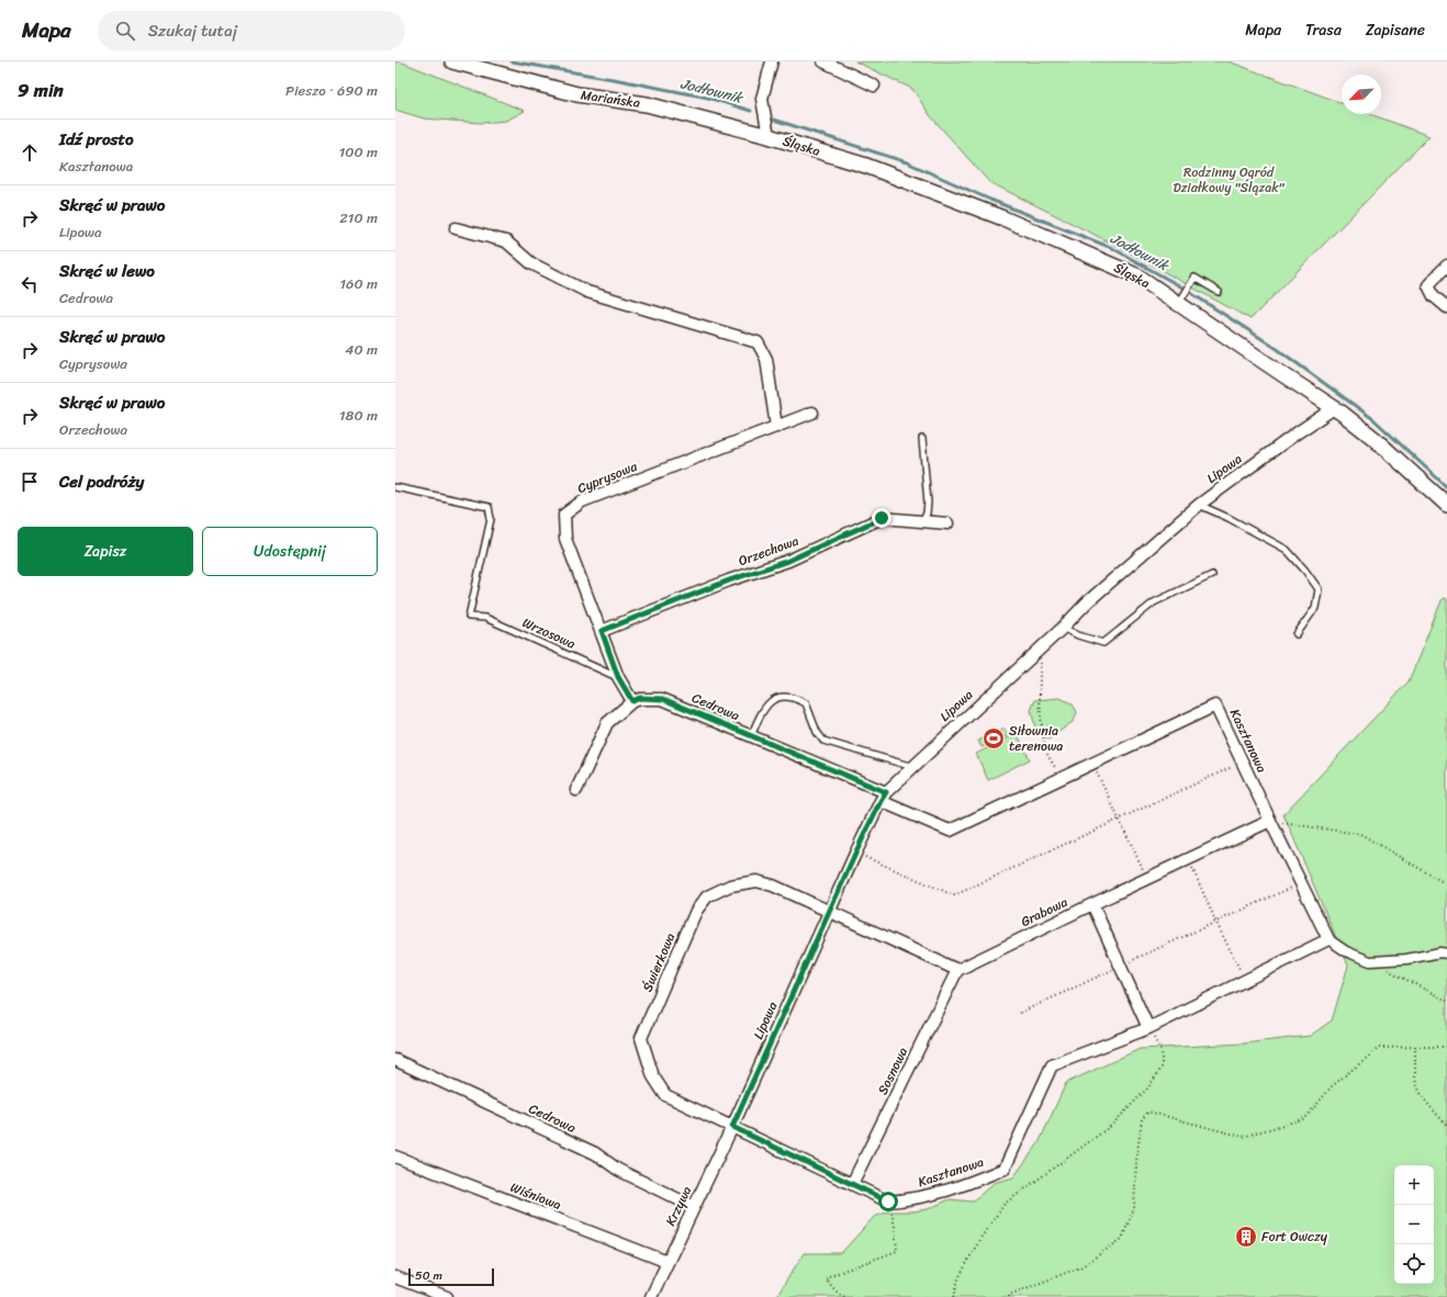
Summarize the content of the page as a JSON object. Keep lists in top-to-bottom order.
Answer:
{
  "streets": {
    "street": [
      "Mariańska",
      "Śląska",
      "Lipowa",
      "Cyprysowa",
      "Orzechowa",
      "Cedrowa",
      "Kasztanowa",
      "Grabowa",
      "Świerkowa",
      "Sosnowa",
      "Wiśniowa",
      "Krzywa"
    ],
    "lane": ["Wrzosowa"]
  },
  "crossings": [
    ["Mariańska", "Śląska"],
    ["Śląska", "Lipowa"],
    ["Lipowa", "Cedrowa"],
    ["Lipowa", "Kasztanowa"],
    ["Lipowa", "Świerkowa"],
    ["Lipowa", "Krzywa"],
    ["Cyprysowa", "Orzechowa"],
    ["Cyprysowa", "Wrzosowa"],
    ["Cyprysowa", "Cedrowa"],
    ["Cedrowa", "Kasztanowa"],
    ["Cedrowa", "Krzywa"],
    ["Kasztanowa", "Grabowa"],
    ["Grabowa", "Sosnowa"],
    ["Świerkowa", "Krzywa"],
    ["Wiśniowa", "Krzywa"]
  ],
  "water": ["Jodłownik"],
  "parks": ["Rodzinny Ogród Działkowy \"Ślązak\""],
  "places": {
    "sports": ["Siłownia terenowa"],
    "building": ["Fort Owczy"]
  },
  "scale_bar": "50 m",
  "north": "bottom left",
  "page": {
    "header": "Mapa",
    "search": "Szukaj tutaj",
    "nav": ["Mapa", "Trasa", "Zapisane"],
    "heading": ["9 min", "Pieszo · 690 m"],
    "list": [
      ["Idź prosto", "Kasztanowa", "100 m"],
      ["Skręć w prawo", "Lipowa", "210 m"],
      ["Skręć w lewo", "Cedrowa", "160 m"],
      ["Skręć w prawo", "Cyprysowa", "40 m"],
      ["Skręć w prawo", "Orzechowa", "180 m"],
      "Cel podróży"
    ],
    "buttons": ["Zapisz", "Udostępnij"],
    "map_buttons": ["+", "−"],
    "scale": "50 m"
  }
}
